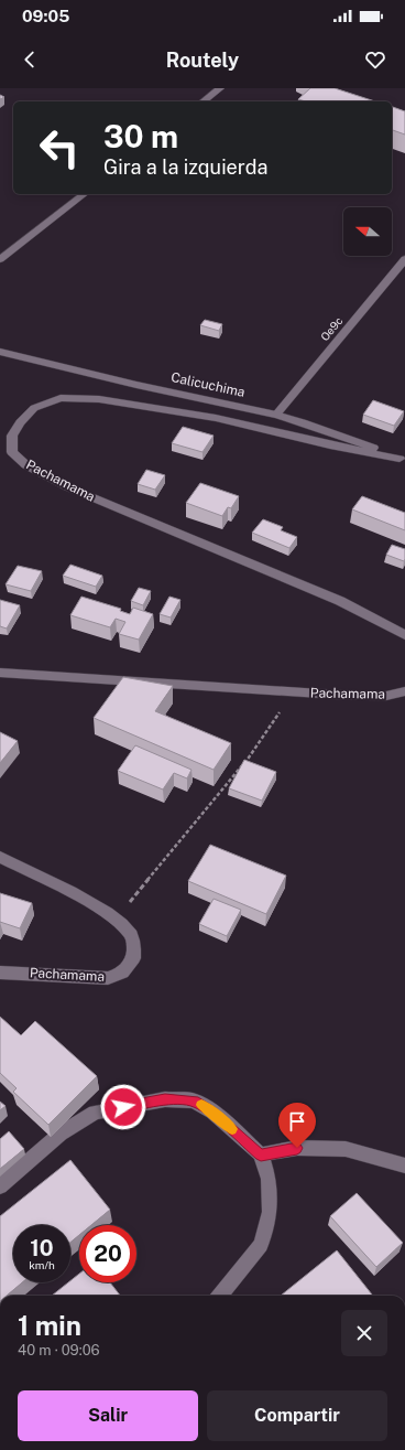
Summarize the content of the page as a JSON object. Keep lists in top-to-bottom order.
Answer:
{
  "streets": {
    "street": ["Oe9c", "Calicuchima", "Pachamama"]
  },
  "crossings": [
    ["Oe9c", "Calicuchima"],
    ["Calicuchima", "Pachamama"]
  ],
  "north": "left",
  "page": {
    "status": "09:05",
    "header": "Routely",
    "turn": ["30 m", "Gira a la izquierda"],
    "speed": "10 km/h",
    "limit": "20",
    "heading": ["1 min", "40 m · 09:06"],
    "buttons": ["Salir", "Compartir"]
  }
}
